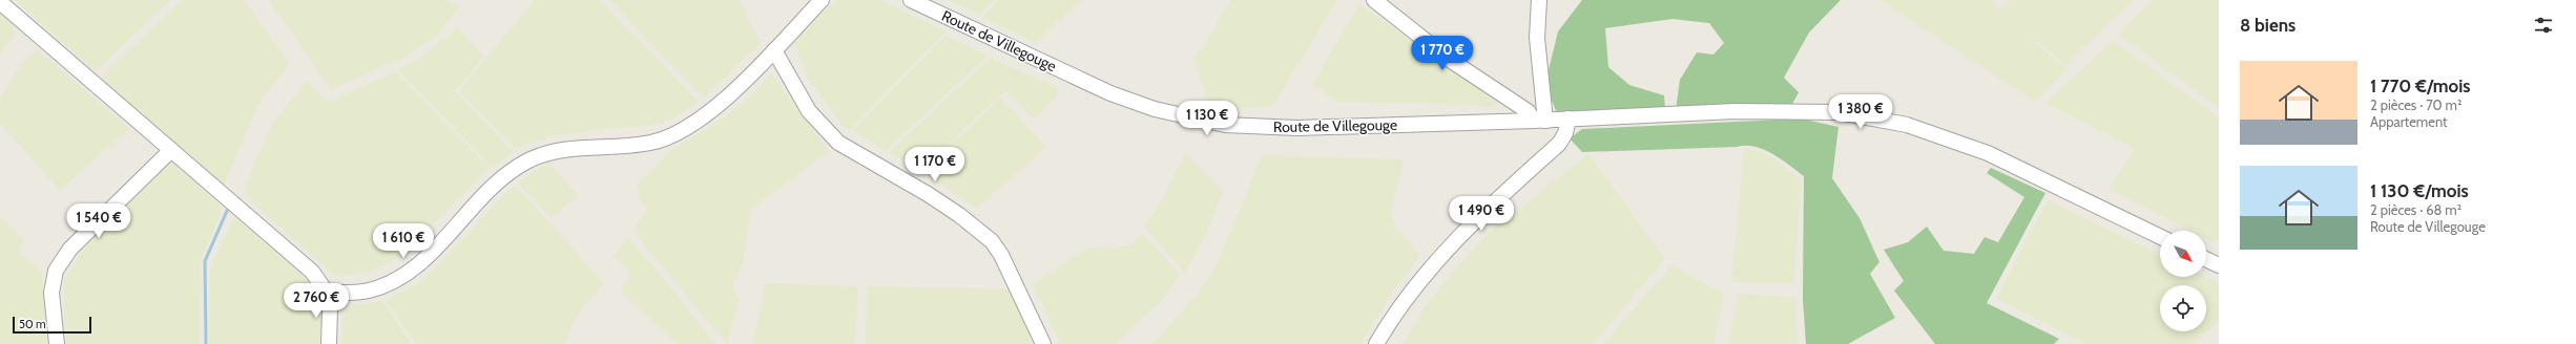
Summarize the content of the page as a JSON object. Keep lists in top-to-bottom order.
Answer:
{
  "streets": {
    "street": ["Route de Villegouge"]
  },
  "scale_bar": "50 m",
  "north": "bottom right",
  "page": {
    "heading": "8 biens",
    "price": [
      "1 770 €",
      "1 380 €",
      "1 130 €",
      "1 170 €",
      "1 490 €",
      "1 540 €",
      "1 610 €",
      "2 760 €"
    ],
    "list": [
      {
        "name": "1 770 €/mois",
        "note": "2 pièces · 70 m² · Appartement"
      },
      {
        "name": "1 130 €/mois",
        "note": "2 pièces · 68 m² · Route de Villegouge"
      }
    ],
    "scale": "50 m"
  }
}
